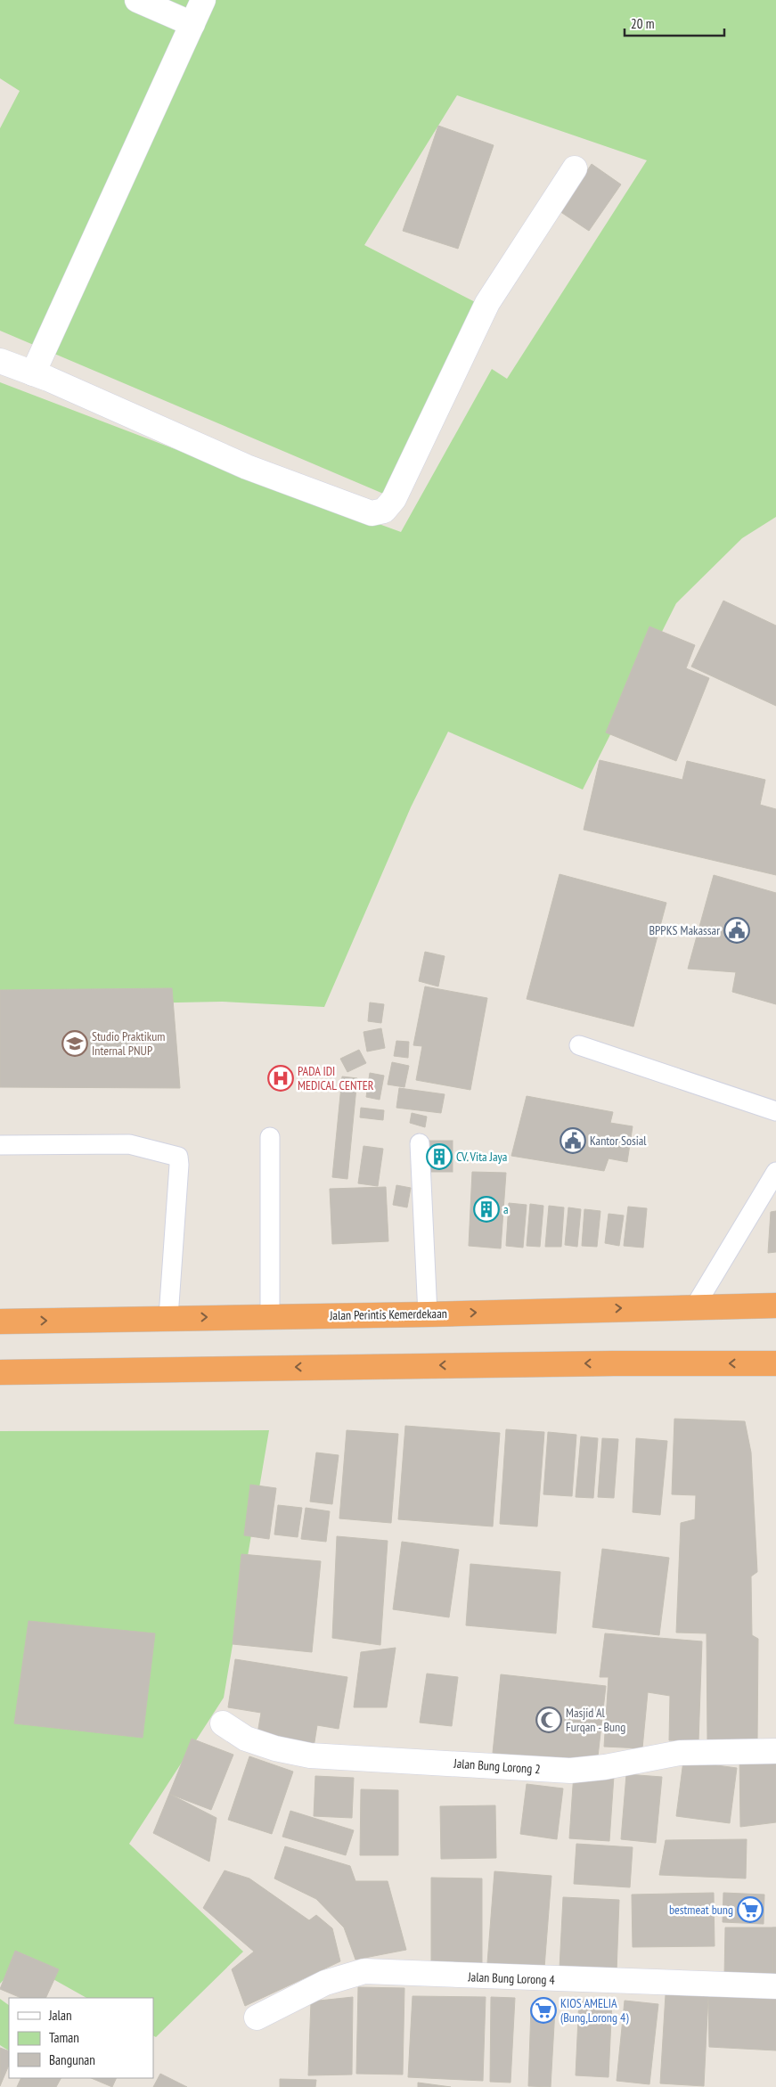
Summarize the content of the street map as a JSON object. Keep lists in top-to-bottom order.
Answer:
{
  "streets": {
    "highway": ["Jalan Perintis Kemerdekaan"],
    "street": ["Jalan Bung Lorong 2", "Jalan Bung Lorong 4"]
  },
  "places": {
    "public building": ["BPPKS Makassar", "Kantor Sosial"],
    "school or university": ["Studio Praktikum Internal PNUP"],
    "hospital": ["PADA IDI MEDICAL CENTER"],
    "building": ["CV. Vita Jaya", "a"],
    "mosque": ["Masjid Al Furqan - Bung"],
    "supermarket": ["bestmeat bung", "KIOS AMELIA (Bung,Lorong 4)"]
  },
  "legend": ["Jalan", "Taman", "Bangunan"],
  "scale_bar": "20 m"
}
